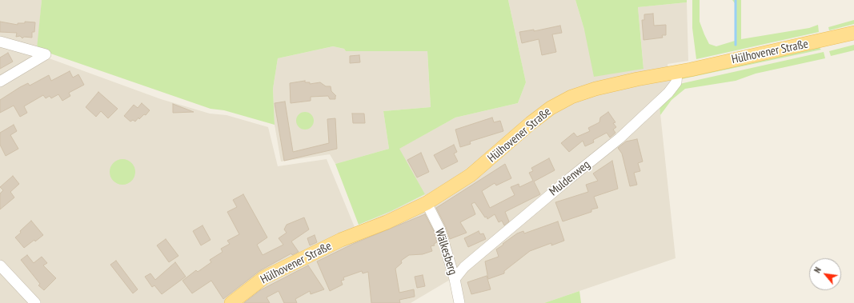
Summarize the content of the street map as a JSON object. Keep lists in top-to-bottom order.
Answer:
{
  "streets": {
    "main road": ["Hülhovener Straße"],
    "street": ["Muldenweg", "Wälkesberg"]
  },
  "crossings": [
    ["Hülhovener Straße", "Muldenweg"],
    ["Hülhovener Straße", "Wälkesberg"],
    ["Muldenweg", "Wälkesberg"]
  ],
  "north": "top left"
}
